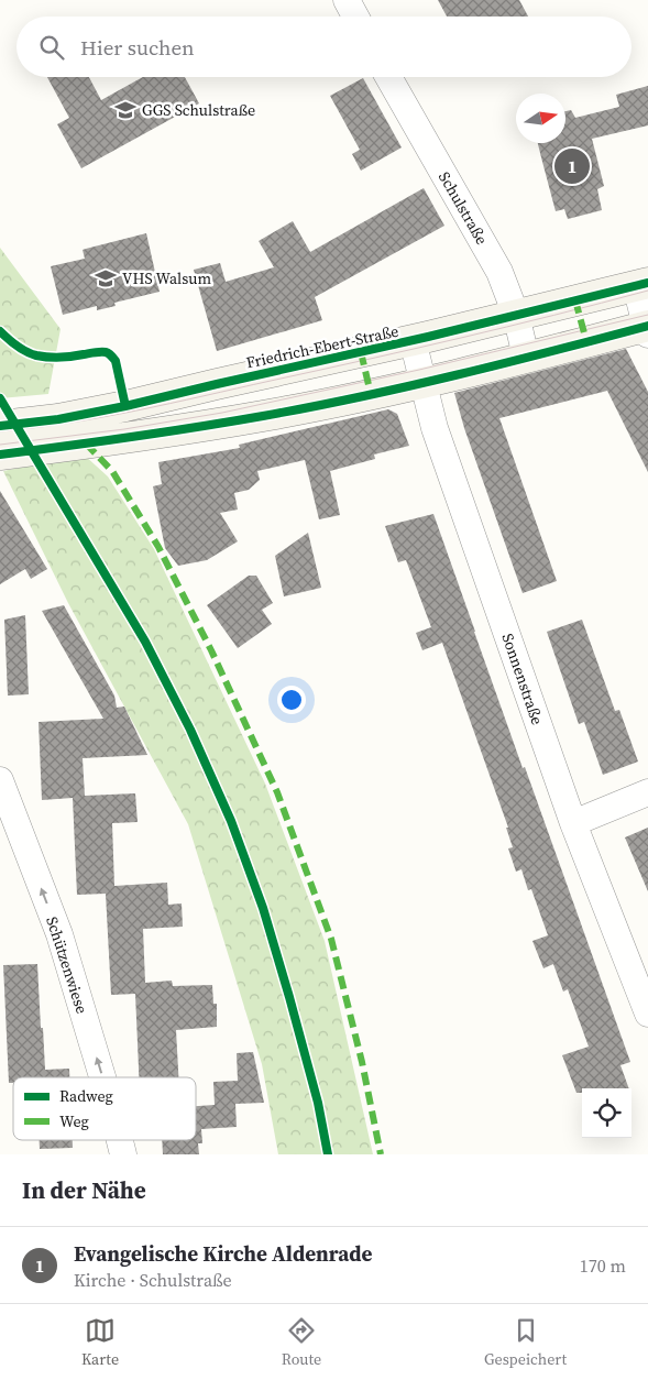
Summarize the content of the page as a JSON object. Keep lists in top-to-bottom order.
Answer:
{
  "streets": {
    "main road": ["Friedrich-Ebert-Straße"],
    "street": ["Schulstraße", "Sonnenstraße", "Schützenwiese"]
  },
  "crossings": [
    ["Schulstraße", "Friedrich-Ebert-Straße"],
    ["Friedrich-Ebert-Straße", "Sonnenstraße"]
  ],
  "one_way": ["Schützenwiese"],
  "places": {
    "school or university": ["GGS Schulstraße", "VHS Walsum"]
  },
  "legend": ["Radweg", "Weg"],
  "north": "right",
  "page": {
    "search": "Hier suchen",
    "pins": "1",
    "heading": "In der Nähe",
    "list": [
      {
        "mark": "1",
        "name": "Evangelische Kirche Aldenrade",
        "note": "Kirche · Schulstraße",
        "value": "170 m"
      }
    ],
    "nav": ["Karte", "Route", "Gespeichert"]
  }
}
